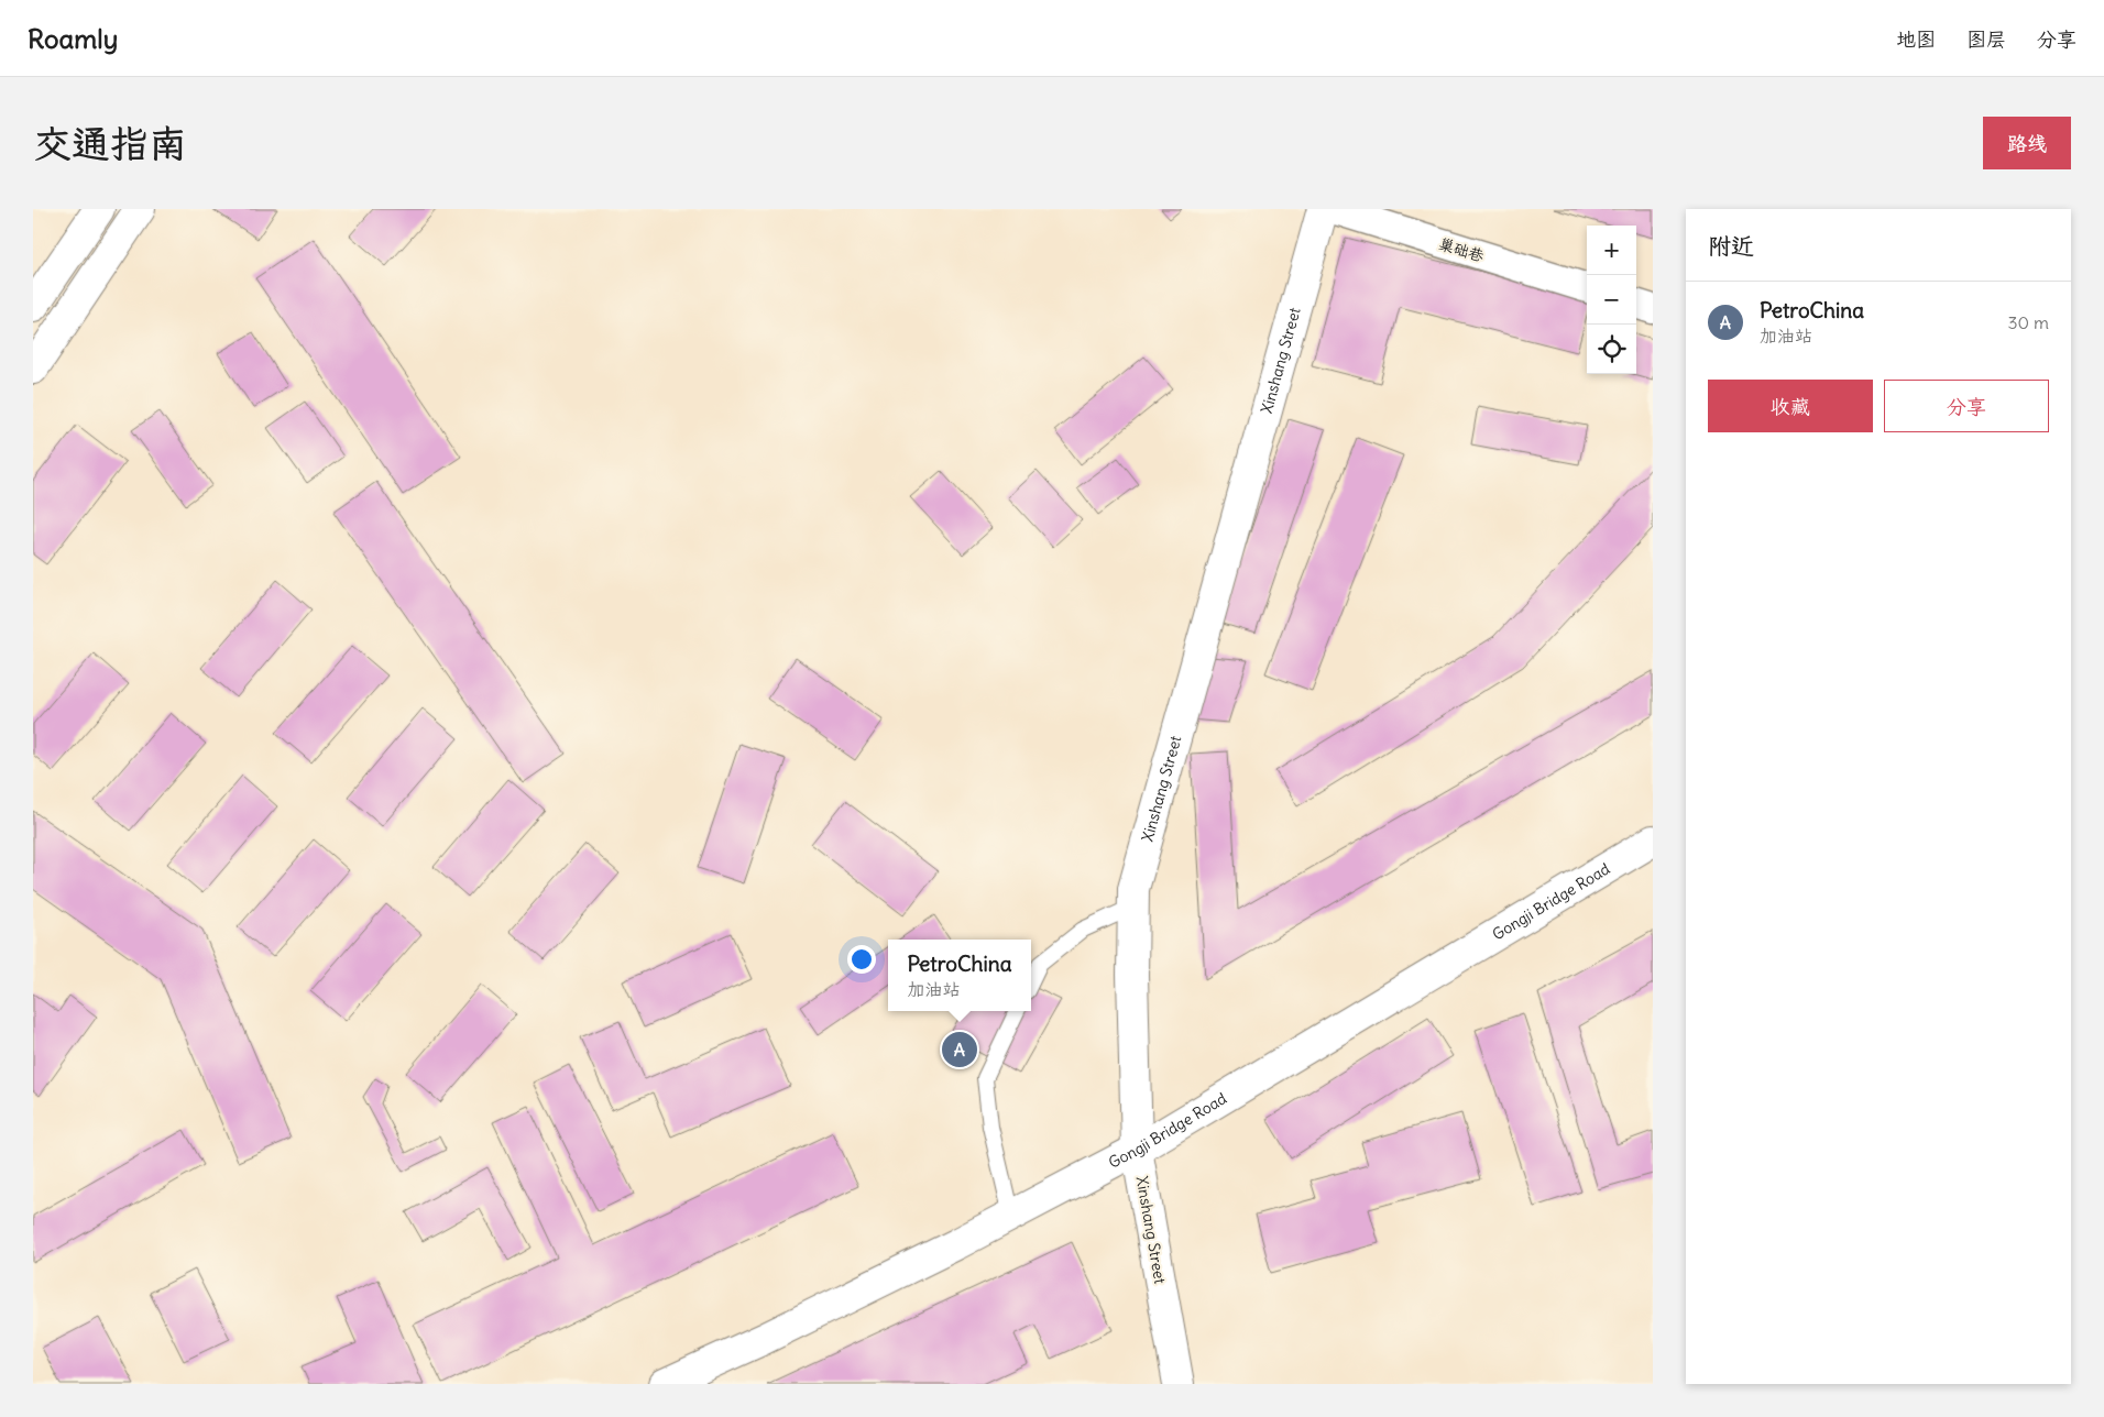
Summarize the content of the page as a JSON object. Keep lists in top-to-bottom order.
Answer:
{
  "streets": {
    "main road": ["Xinshang Street", "Gongji Bridge Road"],
    "street": ["巢础巷"]
  },
  "crossings": [
    ["Xinshang Street", "Gongji Bridge Road"]
  ],
  "page": {
    "header": "Roamly",
    "nav": ["地图", "图层", "分享"],
    "buttons": [
      "路线",
      ["收藏", "分享"]
    ],
    "title": "交通指南",
    "heading": "附近",
    "map_buttons": ["+", "−"],
    "list": [
      {
        "mark": "A",
        "name": "PetroChina",
        "note": "加油站",
        "value": "30 m"
      }
    ],
    "popup": ["PetroChina", "加油站"],
    "pins": "A"
  }
}
